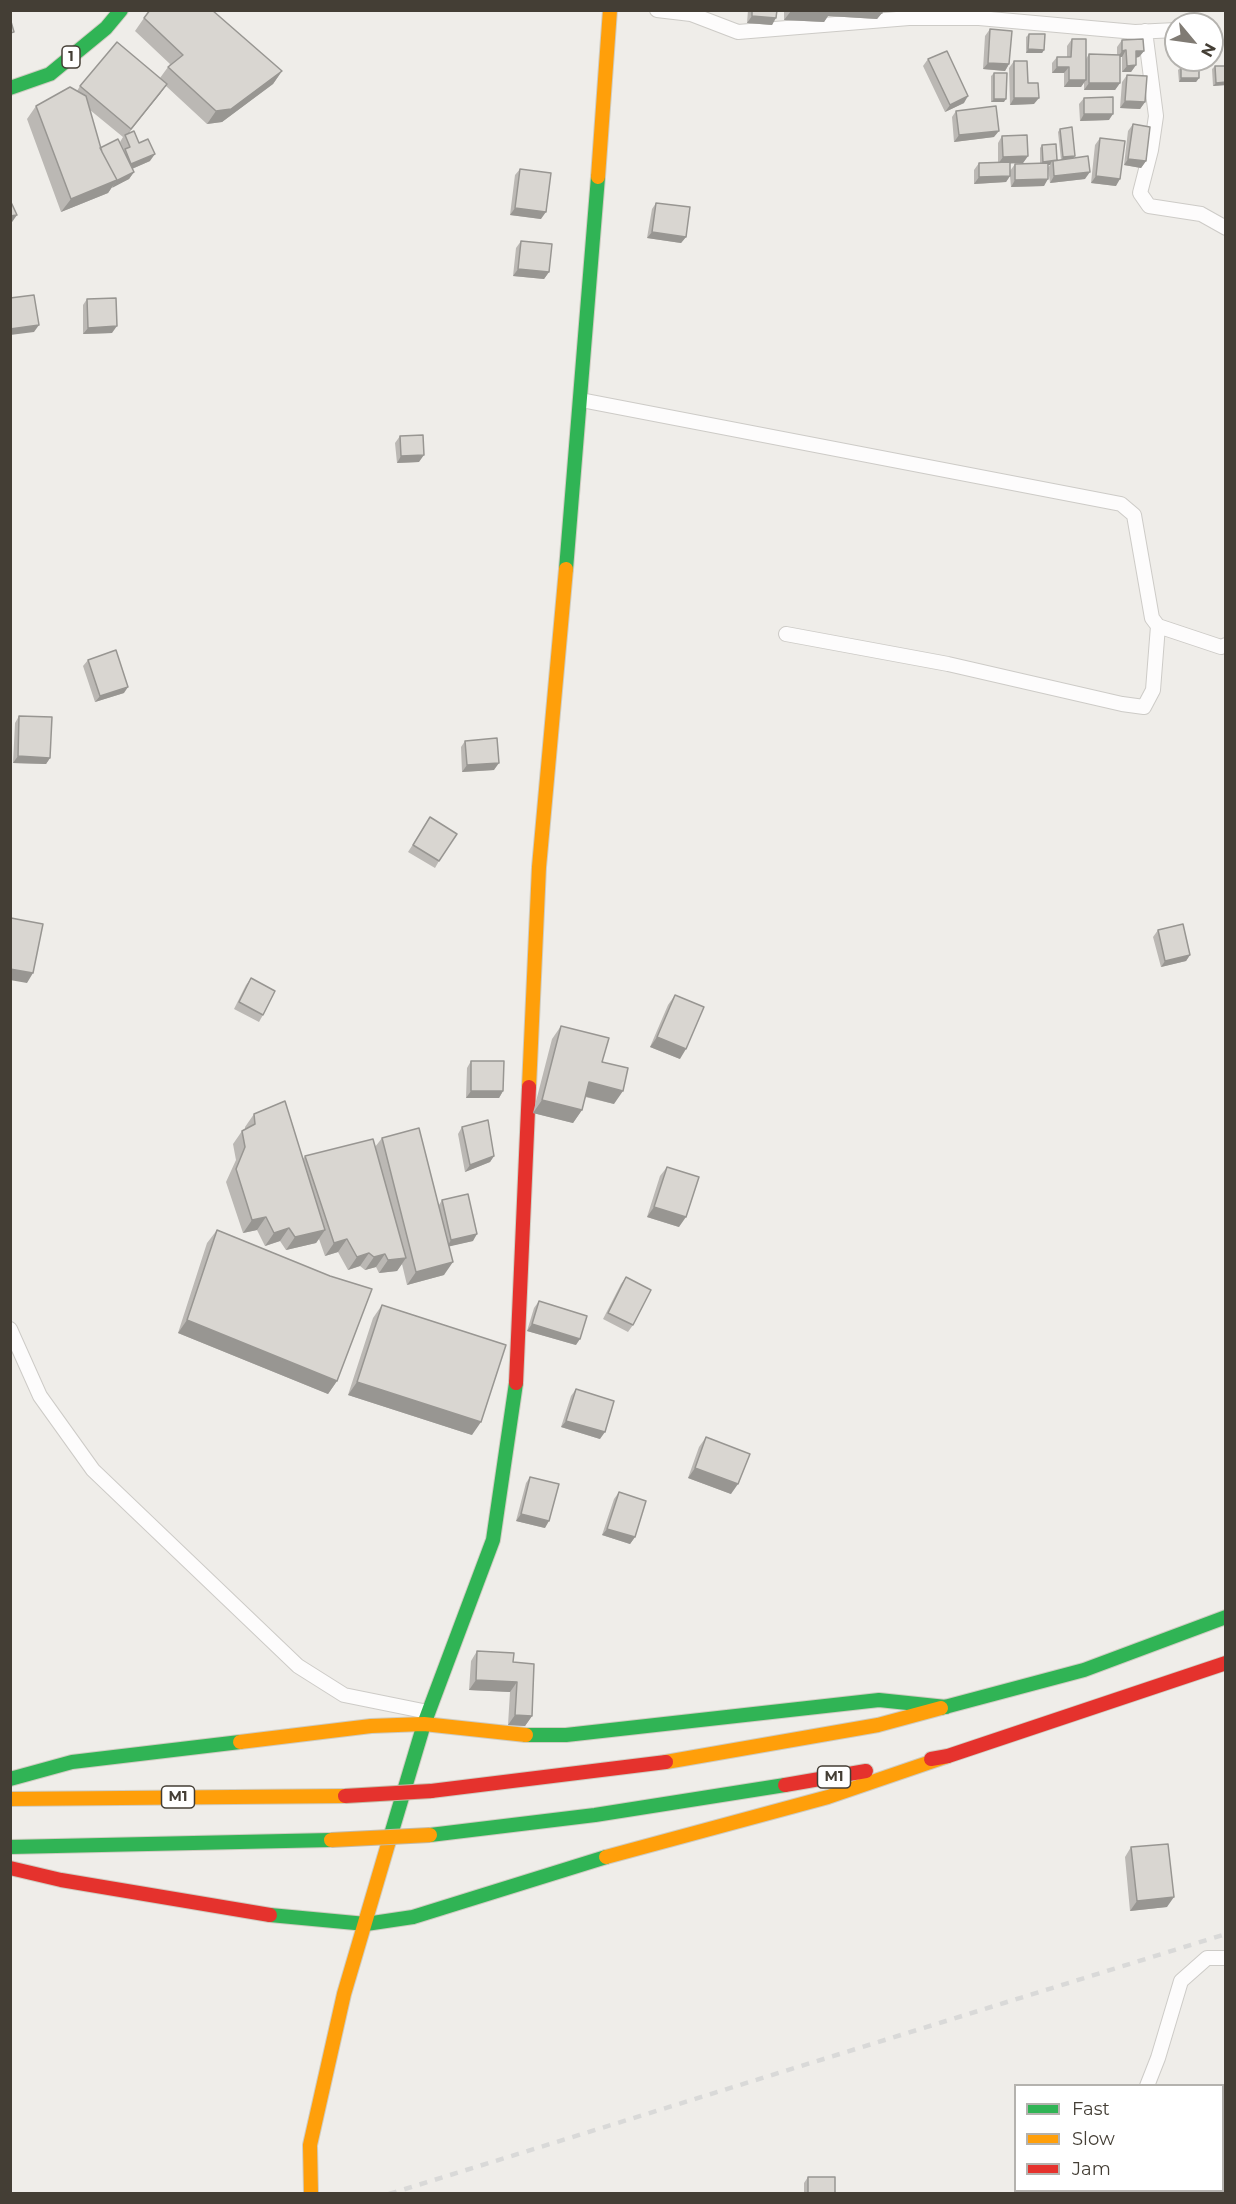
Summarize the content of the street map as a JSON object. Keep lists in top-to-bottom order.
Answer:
{
  "streets": {
    "main road": ["1", "M1"]
  },
  "legend": ["Fast", "Slow", "Jam"],
  "north": "bottom right"
}
